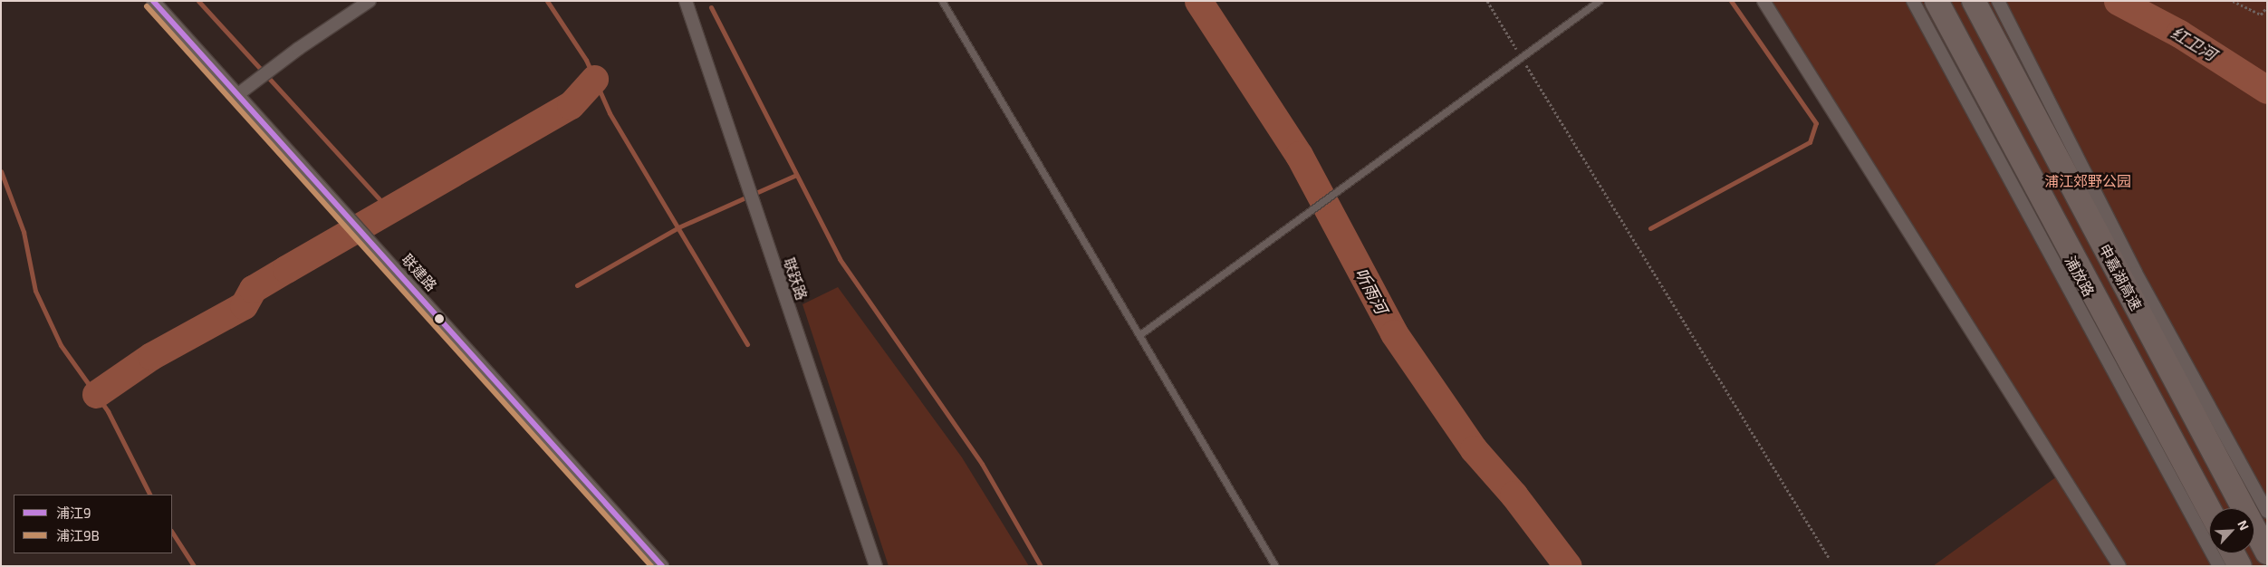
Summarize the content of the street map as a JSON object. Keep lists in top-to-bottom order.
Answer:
{
  "streets": {
    "highway": ["申嘉湖高速"],
    "street": ["联建路", "浦放路", "联跃路"]
  },
  "water": ["红卫河", "听雨河"],
  "parks": ["浦江郊野公园"],
  "lines": ["transit line 浦江9", "transit line 浦江9B"],
  "legend": ["浦江9", "浦江9B"],
  "north": "top right"
}
